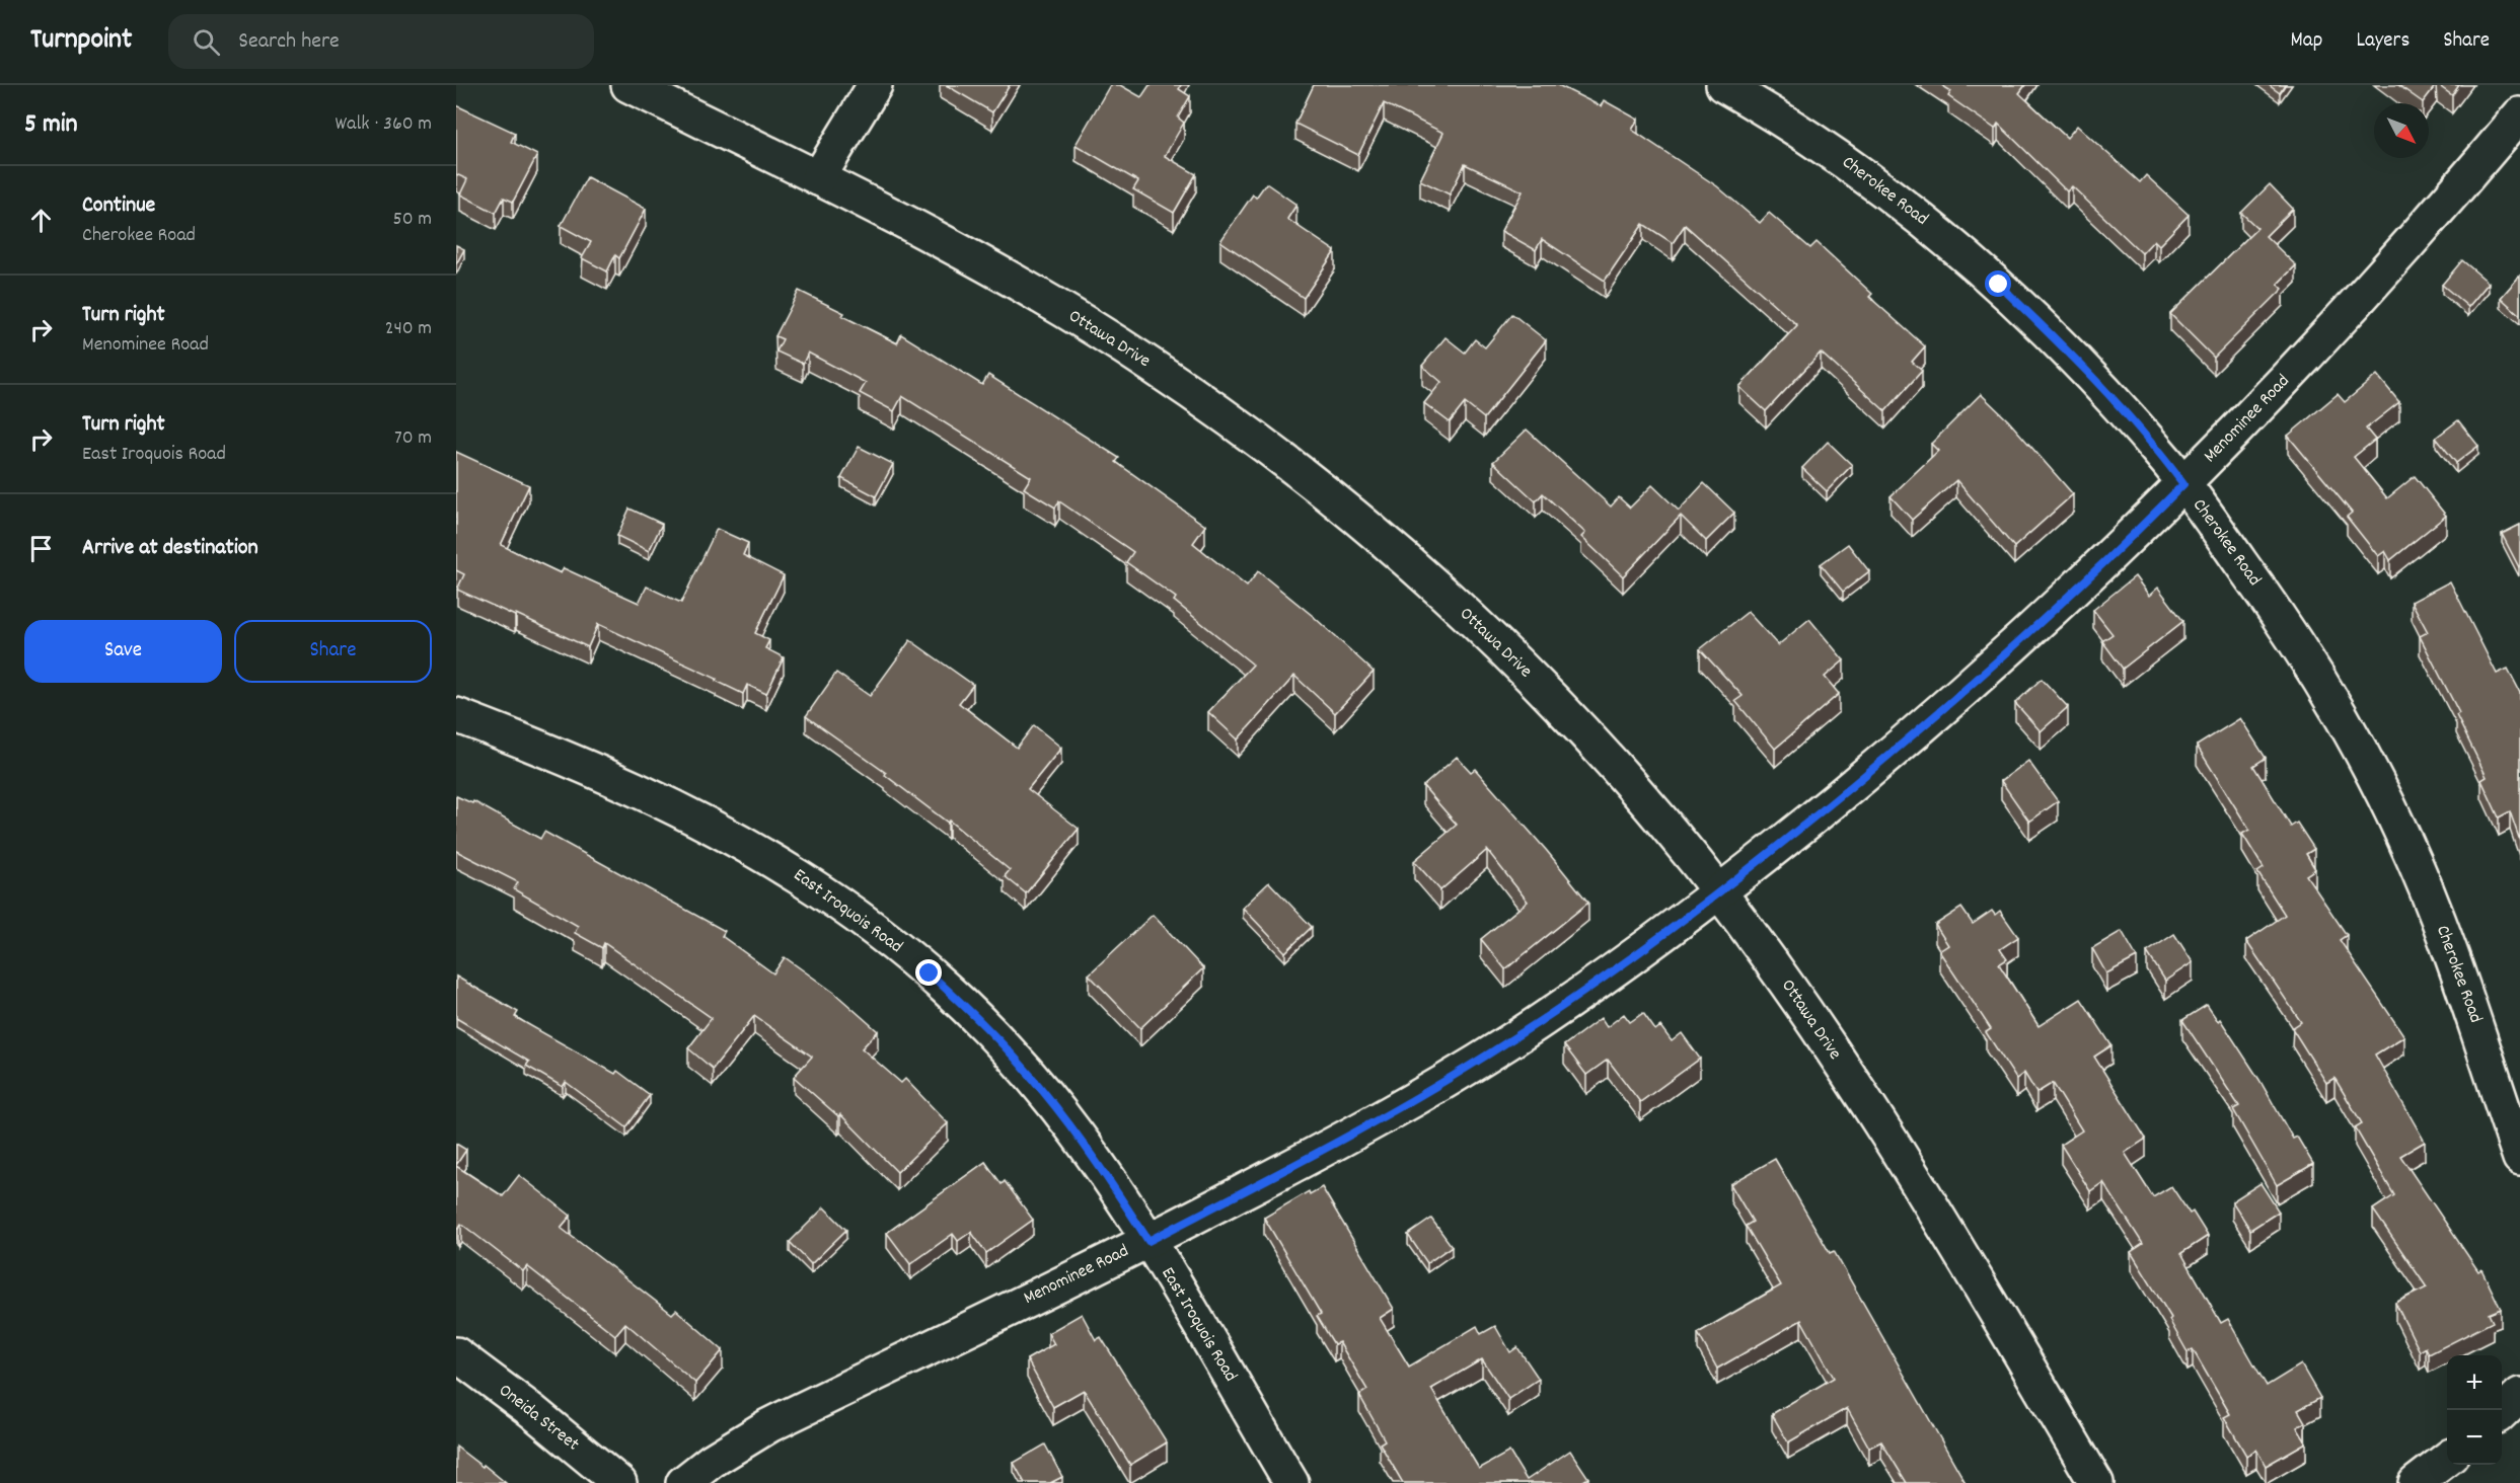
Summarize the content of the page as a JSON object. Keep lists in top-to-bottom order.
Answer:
{
  "streets": {
    "street": [
      "Cherokee Road",
      "Ottawa Drive",
      "Menominee Road",
      "East Iroquois Road",
      "Oneida Street"
    ]
  },
  "crossings": [
    ["Cherokee Road", "Menominee Road"],
    ["Ottawa Drive", "Menominee Road"],
    ["Menominee Road", "East Iroquois Road"]
  ],
  "north": "bottom right",
  "page": {
    "header": "Turnpoint",
    "search": "Search here",
    "nav": ["Map", "Layers", "Share"],
    "heading": ["5 min", "Walk · 360 m"],
    "list": [
      ["Continue", "Cherokee Road", "50 m"],
      ["Turn right", "Menominee Road", "240 m"],
      ["Turn right", "East Iroquois Road", "70 m"],
      "Arrive at destination"
    ],
    "buttons": ["Save", "Share"],
    "map_buttons": ["+", "−"]
  }
}
